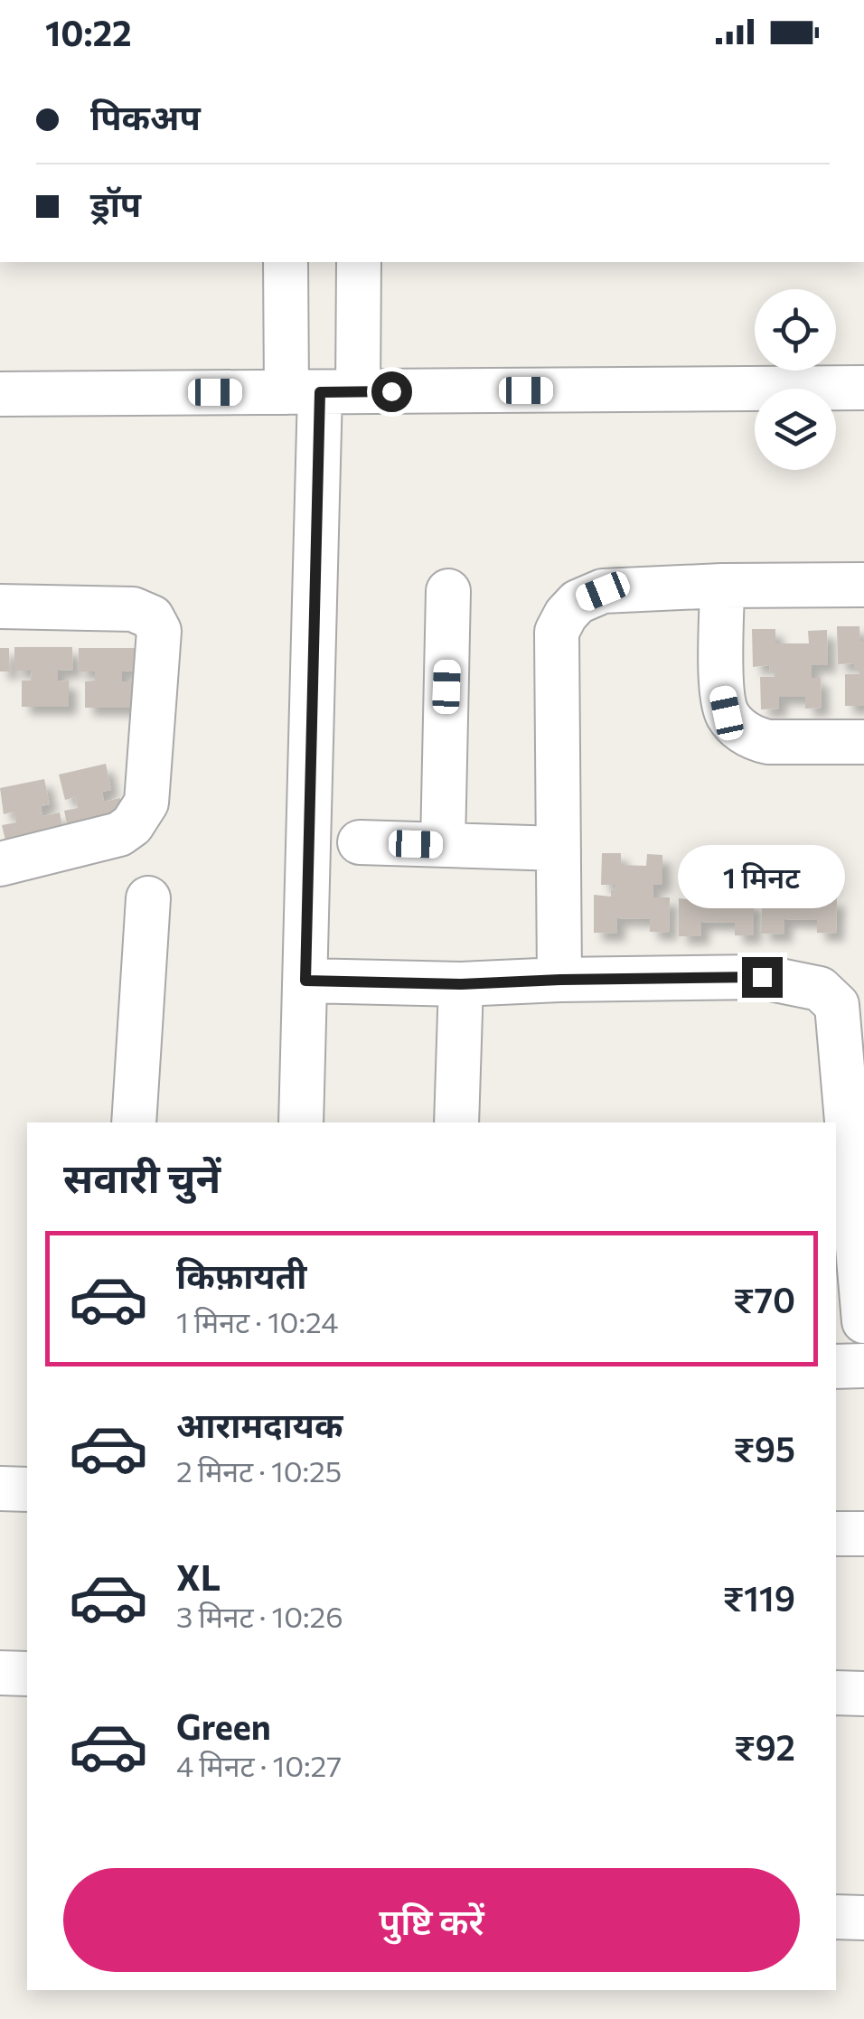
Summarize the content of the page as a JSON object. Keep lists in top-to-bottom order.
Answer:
{
  "page": {
    "status": "10:22",
    "banner": ["पिकअप", "ड्रॉप"],
    "bubble": "1 मिनट",
    "heading": "सवारी चुनें",
    "list": [
      {
        "name": "किफ़ायती",
        "note": "1 मिनट · 10:24",
        "value": "₹70"
      },
      {
        "name": "आरामदायक",
        "note": "2 मिनट · 10:25",
        "value": "₹95"
      },
      {
        "name": "XL",
        "note": "3 मिनट · 10:26",
        "value": "₹119"
      },
      {
        "name": "Green",
        "note": "4 मिनट · 10:27",
        "value": "₹92"
      }
    ],
    "buttons": "पुष्टि करें"
  }
}
